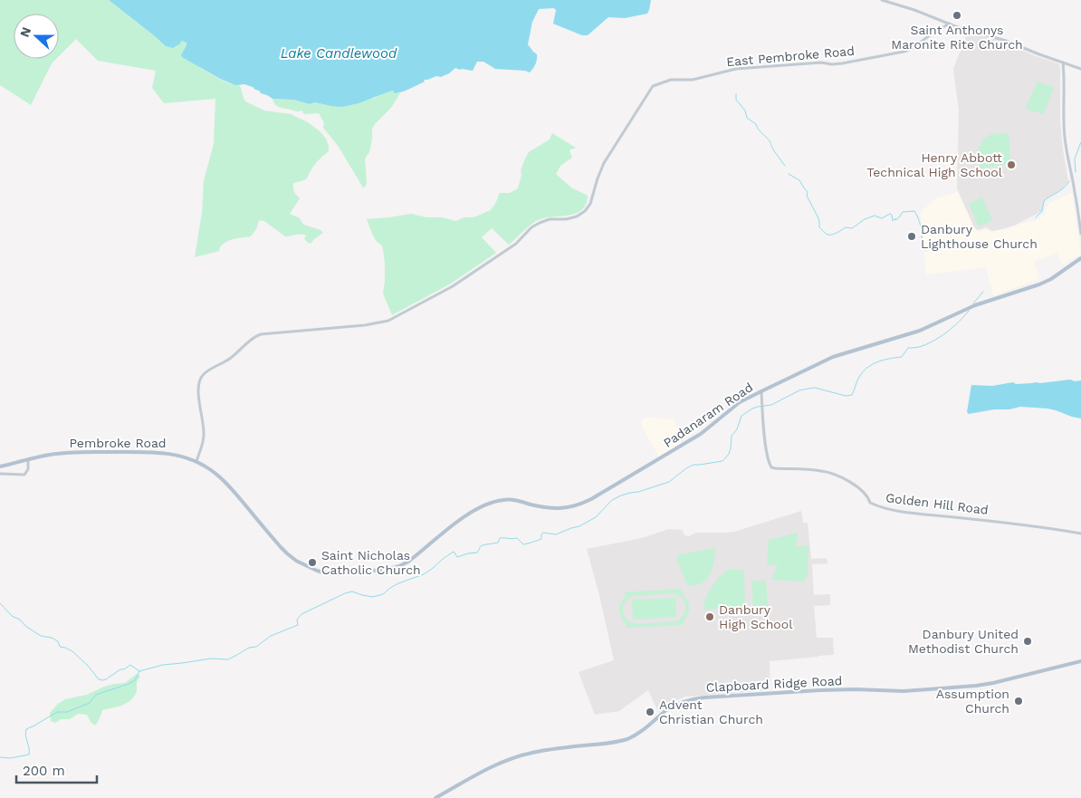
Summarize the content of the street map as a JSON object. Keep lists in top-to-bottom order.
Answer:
{
  "streets": {
    "main road": ["Padanaram Road", "Pembroke Road", "Clapboard Ridge Road"],
    "street": ["East Pembroke Road", "Golden Hill Road"]
  },
  "crossings": [
    ["East Pembroke Road", "Pembroke Road"],
    ["Padanaram Road", "Pembroke Road"],
    ["Padanaram Road", "Golden Hill Road"]
  ],
  "water": ["Lake Candlewood"],
  "places": [
    "Saint Anthonys Maronite Rite Church",
    "Henry Abbott Technical High School",
    "Danbury Lighthouse Church",
    "Saint Nicholas Catholic Church",
    "Danbury High School",
    "Danbury United Methodist Church",
    "Assumption Church",
    "Advent Christian Church"
  ],
  "scale_bar": "200 m",
  "north": "left"
}
